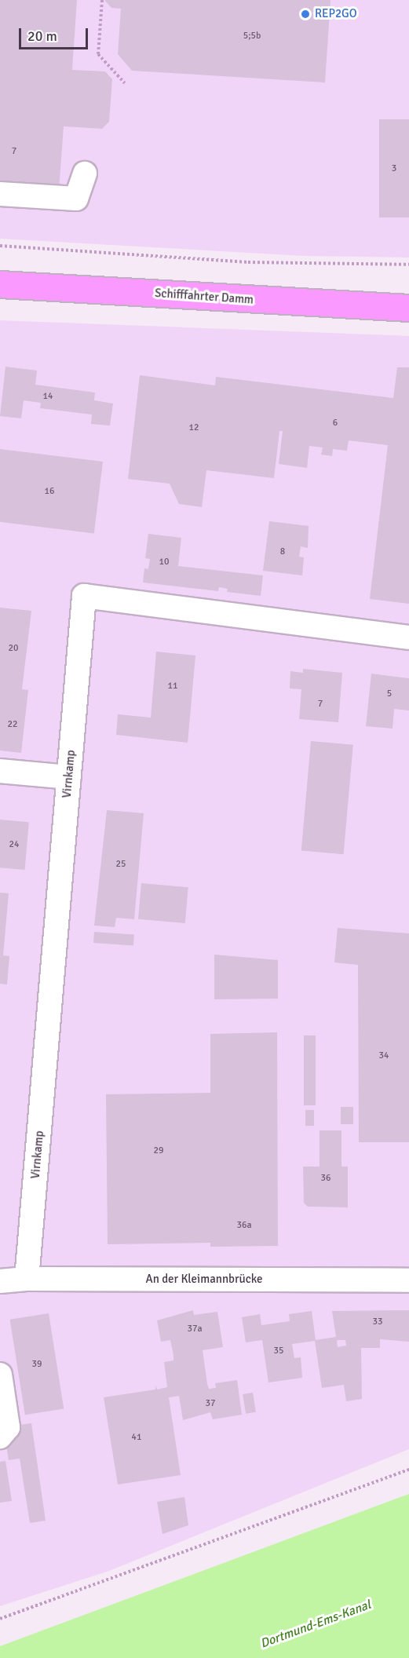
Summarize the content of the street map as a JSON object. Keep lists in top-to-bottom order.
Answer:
{
  "streets": {
    "main road": ["Schifffahrter Damm"],
    "street": ["Virnkamp", "An der Kleimannbrücke"]
  },
  "crossings": [
    ["Virnkamp", "An der Kleimannbrücke"]
  ],
  "water": ["Dortmund-Ems-Kanal"],
  "places": ["REP2GO"],
  "house_numbers": [
    "5;5b",
    "7",
    "3",
    "14",
    "6",
    "12",
    "16",
    "8",
    "10",
    "20",
    "11",
    "5",
    "7",
    "22",
    "24",
    "25",
    "34",
    "29",
    "36",
    "36a",
    "33",
    "37a",
    "35",
    "39",
    "37",
    "41"
  ],
  "scale_bar": "20 m"
}
